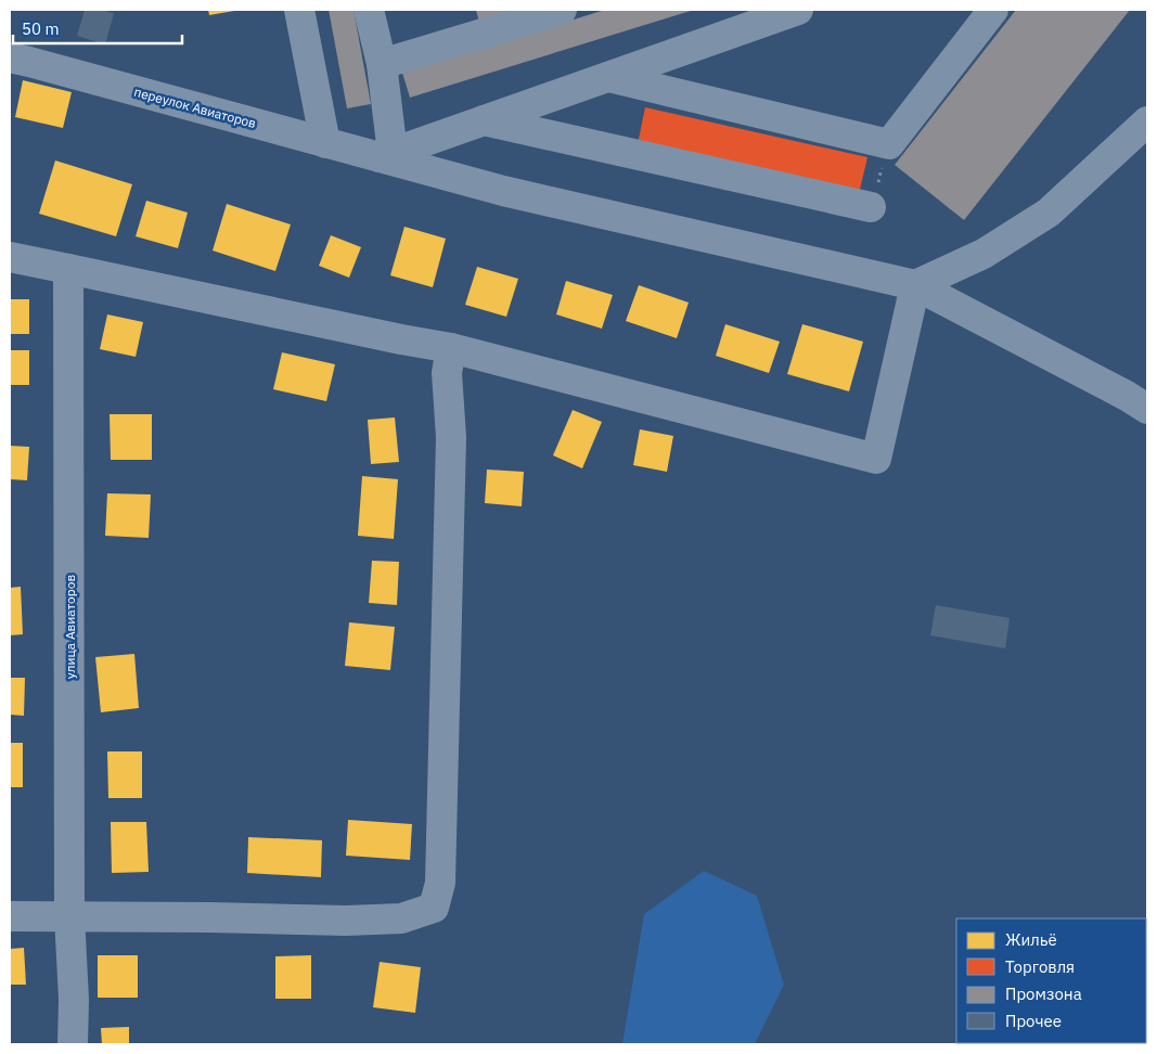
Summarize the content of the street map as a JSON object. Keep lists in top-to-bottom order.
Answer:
{
  "streets": {
    "street": ["переулок Авиаторов", "улица Авиаторов"]
  },
  "legend": [
    "Жильё",
    "Торговля",
    "Промзона",
    "Прочее"
  ],
  "scale_bar": "50 m"
}
